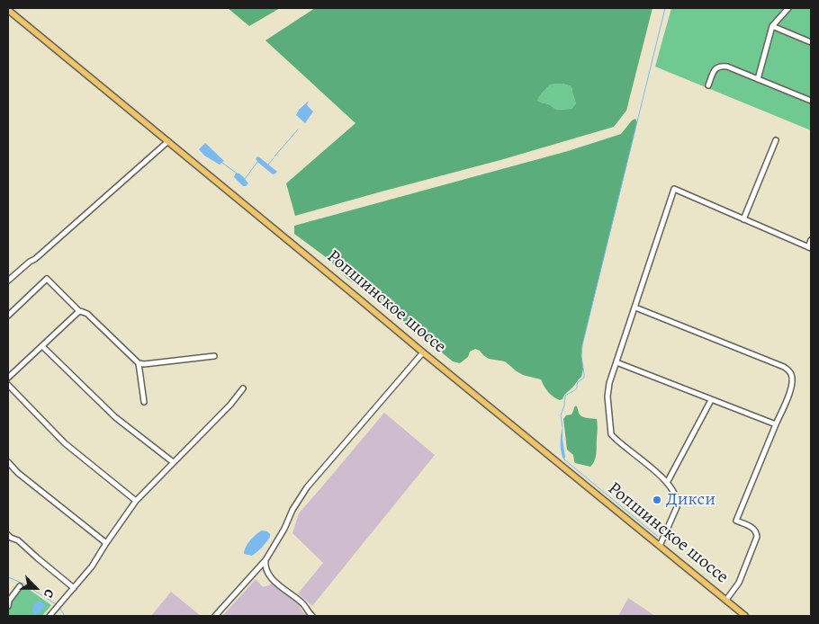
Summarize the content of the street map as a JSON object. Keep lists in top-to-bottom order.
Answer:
{
  "streets": {
    "main road": ["Ропшинское шоссе"]
  },
  "places": ["Дикси"],
  "north": "bottom right"
}
